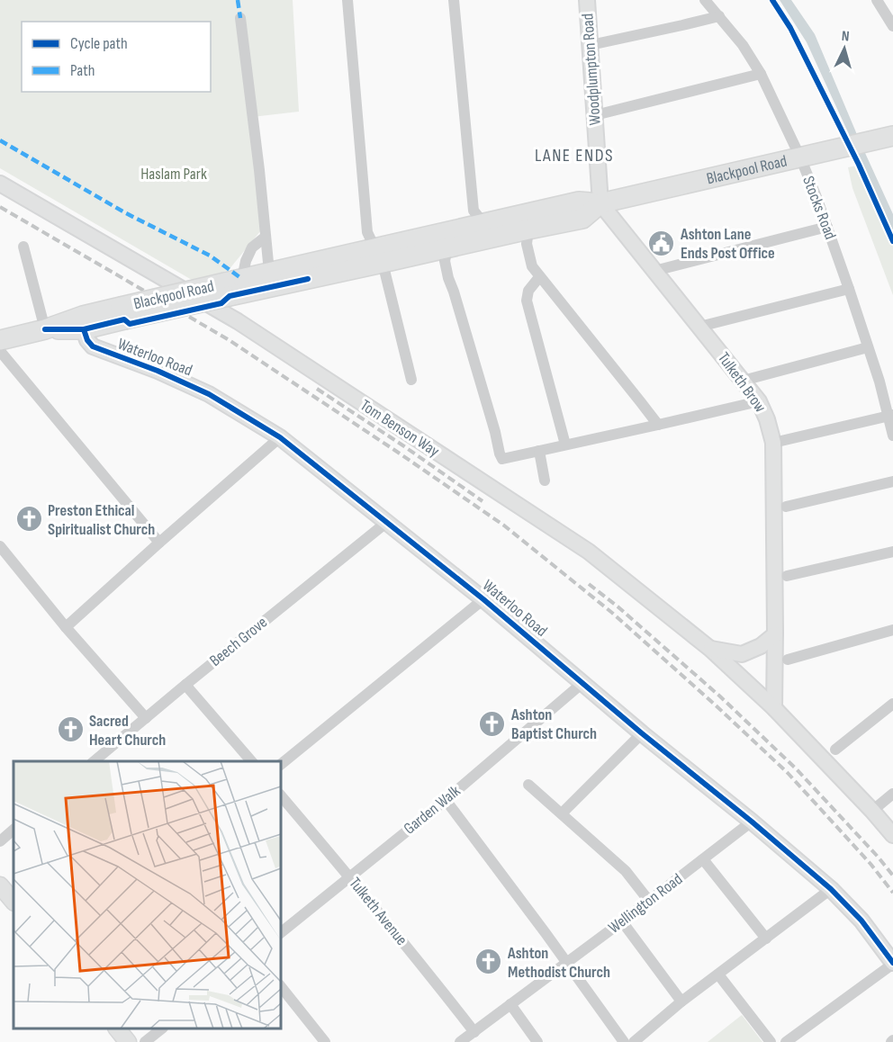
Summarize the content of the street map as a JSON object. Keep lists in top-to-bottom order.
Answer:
{
  "streets": {
    "highway": ["Blackpool Road"],
    "street": [
      "Woodplumpton Road",
      "Stocks Road",
      "Waterloo Road",
      "Tulketh Brow",
      "Tom Benson Way",
      "Beech Grove",
      "Garden Walk",
      "Wellington Road",
      "Tulketh Avenue"
    ]
  },
  "crossings": [
    ["Woodplumpton Road", "Blackpool Road"],
    ["Woodplumpton Road", "Tulketh Brow"],
    ["Blackpool Road", "Stocks Road"],
    ["Blackpool Road", "Waterloo Road"],
    ["Blackpool Road", "Tulketh Brow"],
    ["Waterloo Road", "Beech Grove"],
    ["Waterloo Road", "Garden Walk"],
    ["Waterloo Road", "Wellington Road"],
    ["Tulketh Brow", "Tom Benson Way"],
    ["Garden Walk", "Tulketh Avenue"],
    ["Wellington Road", "Tulketh Avenue"]
  ],
  "districts": ["LANE ENDS"],
  "parks": ["Haslam Park"],
  "places": {
    "public building": ["Ashton Lane Ends Post Office"],
    "church": [
      "Preston Ethical Spiritualist Church",
      "Ashton Baptist Church",
      "Sacred Heart Church",
      "Ashton Methodist Church"
    ]
  },
  "legend": ["Cycle path", "Path"],
  "north": "top"
}
